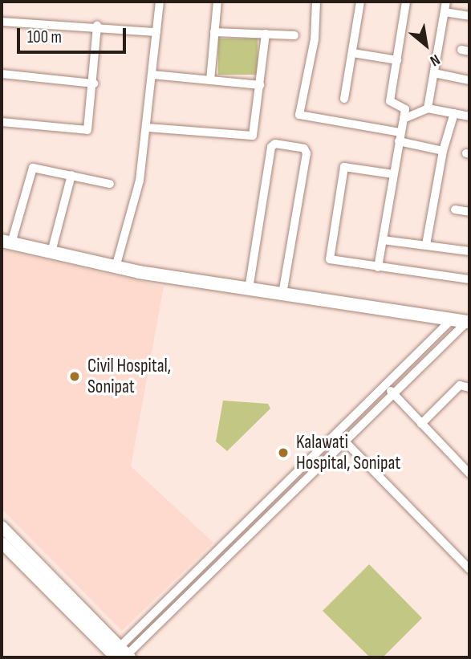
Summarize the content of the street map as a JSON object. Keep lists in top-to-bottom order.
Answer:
{
  "places": ["Civil Hospital, Sonipat", "Kalawati Hospital, Sonipat"],
  "scale_bar": "100 m",
  "north": "bottom right"
}
